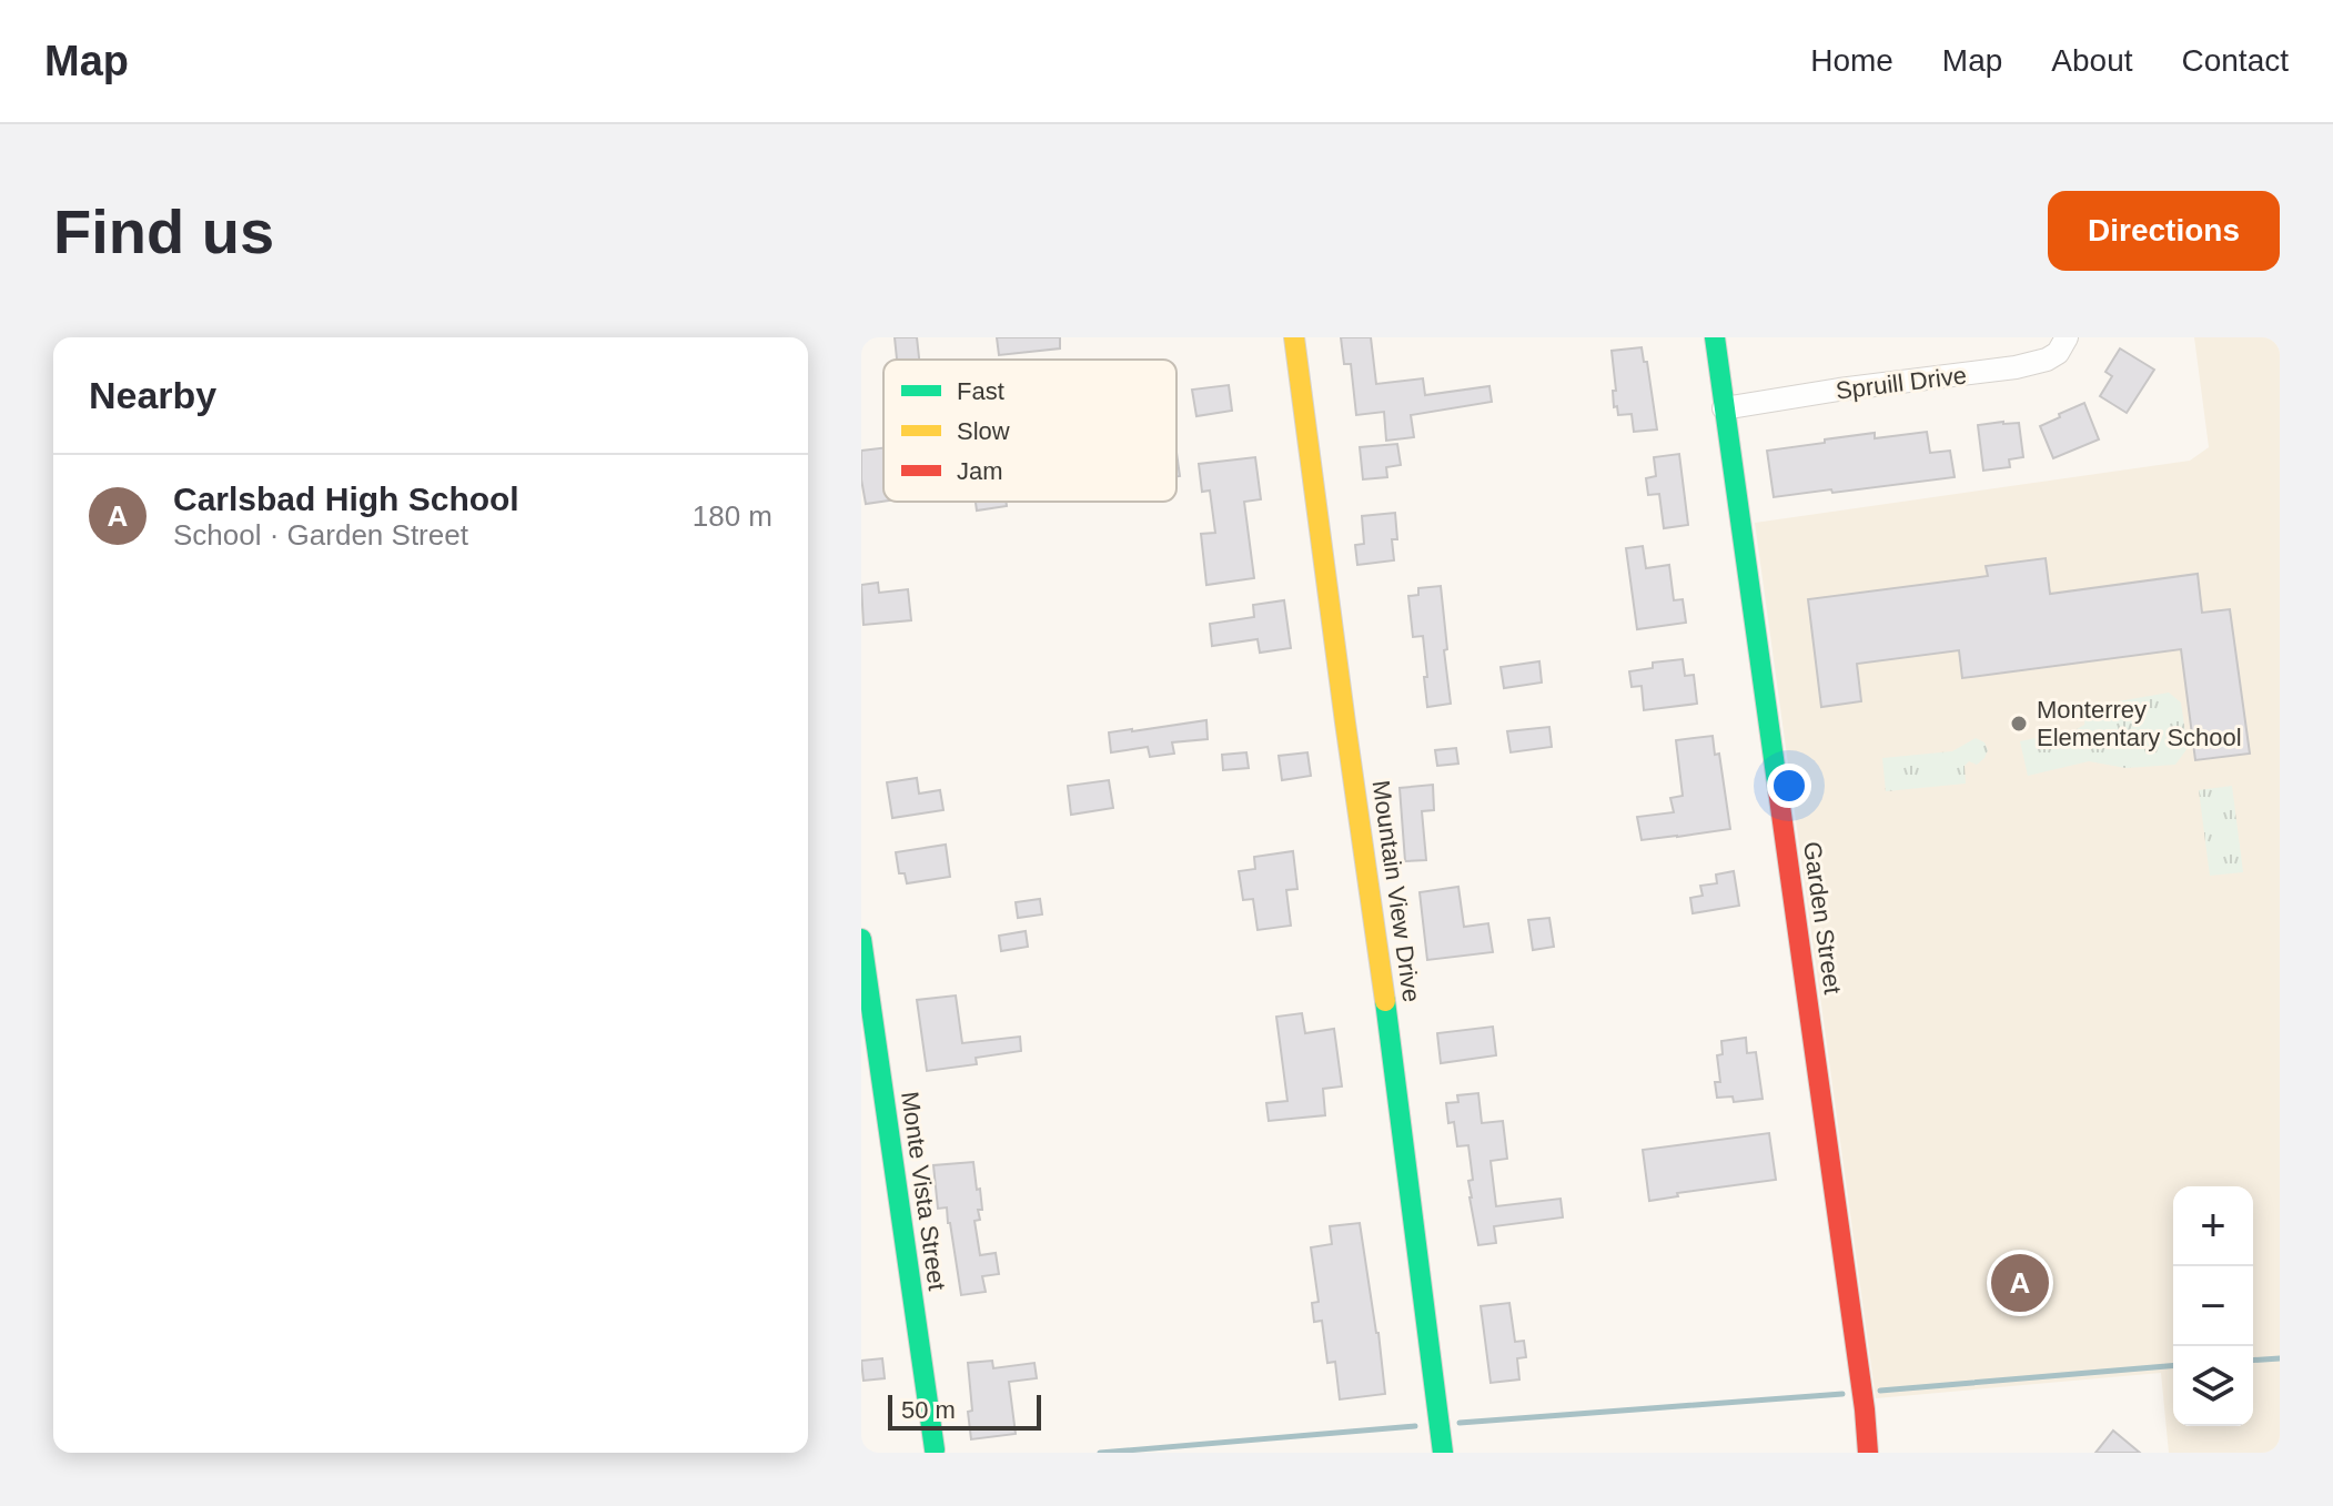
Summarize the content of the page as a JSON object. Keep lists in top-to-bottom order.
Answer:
{
  "streets": {
    "street": [
      "Spruill Drive",
      "Mountain View Drive",
      "Garden Street",
      "Monte Vista Street"
    ]
  },
  "crossings": [
    ["Spruill Drive", "Garden Street"]
  ],
  "places": ["Monterrey Elementary School"],
  "legend": ["Fast", "Slow", "Jam"],
  "scale_bar": "50 m",
  "page": {
    "header": "Map",
    "nav": [
      "Home",
      "Map",
      "About",
      "Contact"
    ],
    "buttons": "Directions",
    "title": "Find us",
    "heading": "Nearby",
    "list": [
      {
        "mark": "A",
        "name": "Carlsbad High School",
        "note": "School · Garden Street",
        "value": "180 m"
      }
    ],
    "map_buttons": ["+", "−"],
    "pins": "A",
    "scale": "50 m"
  }
}
